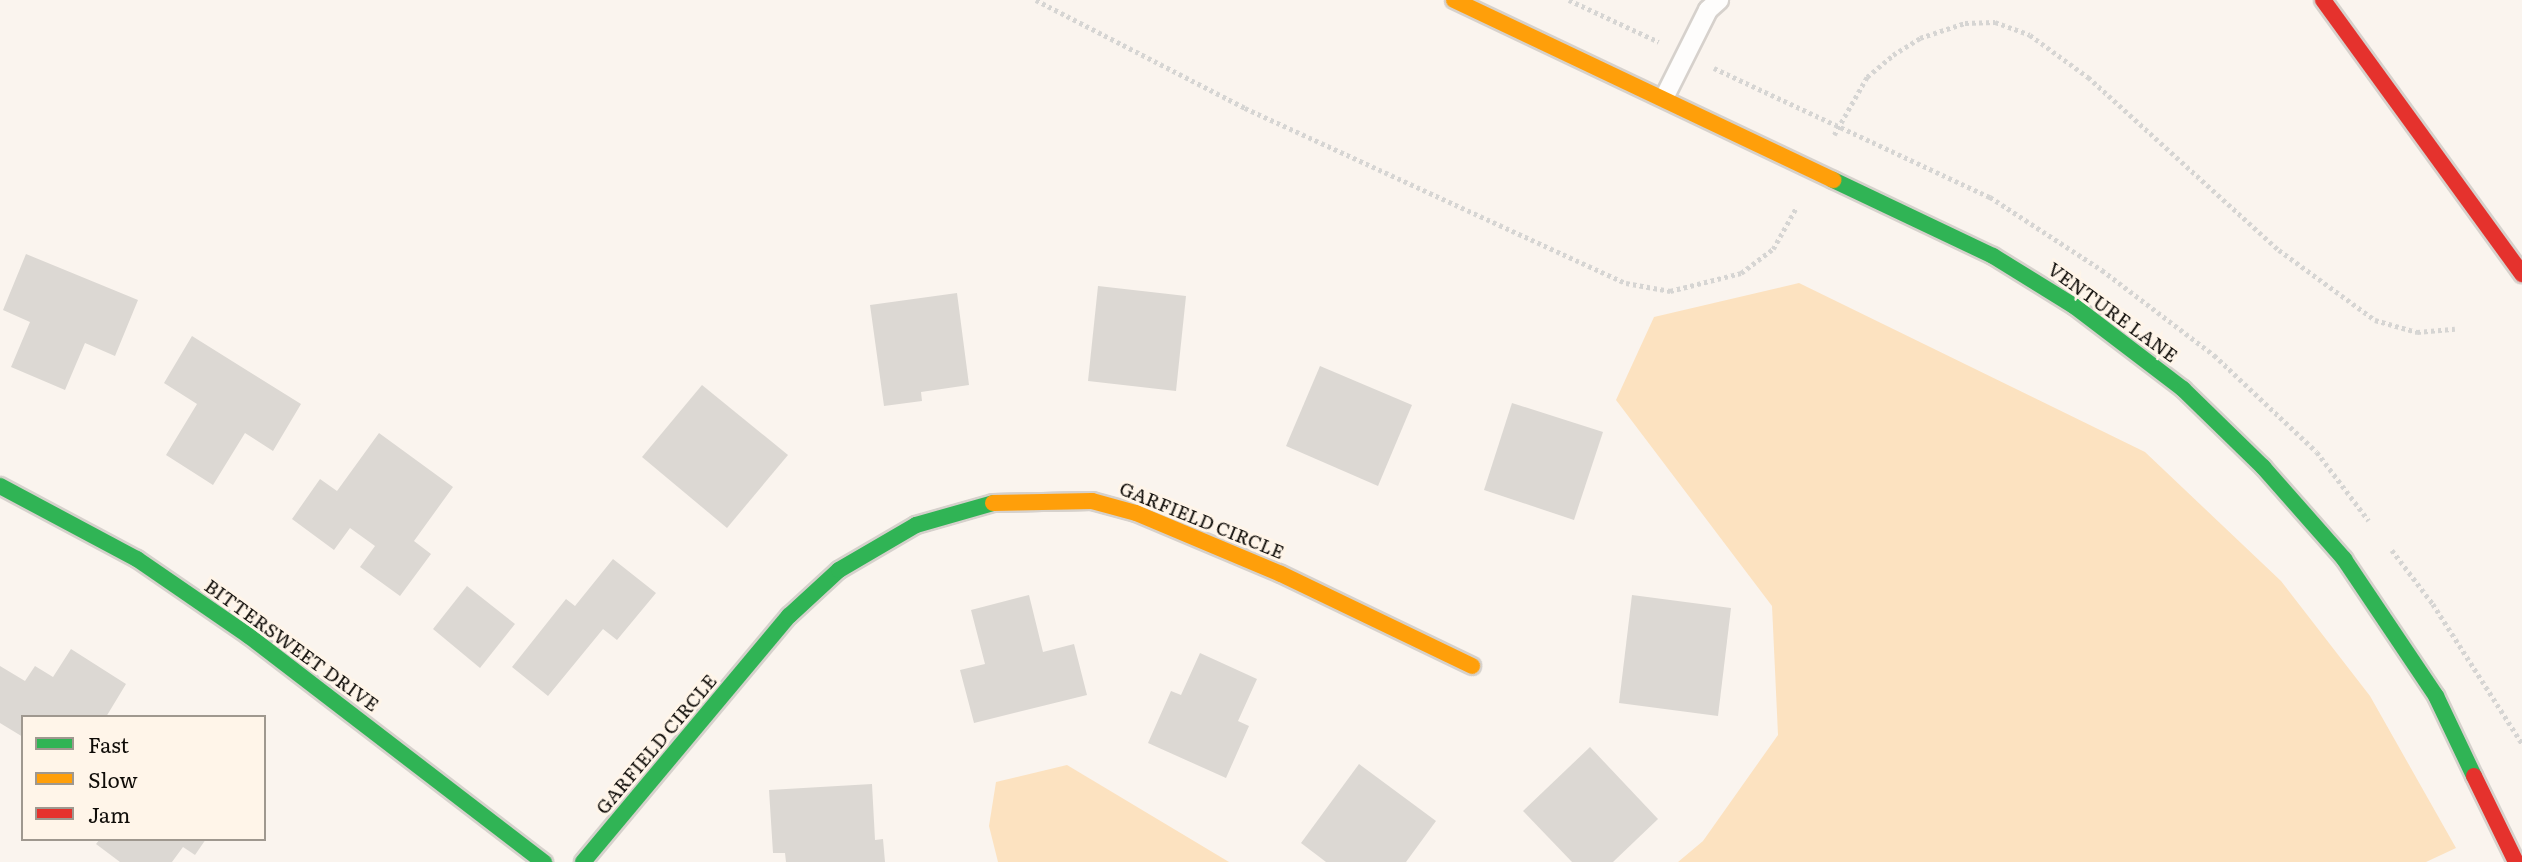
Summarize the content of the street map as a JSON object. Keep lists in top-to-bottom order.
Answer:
{
  "streets": {
    "main road": ["VENTURE LANE", "GARFIELD CIRCLE", "BITTERSWEET DRIVE"]
  },
  "legend": ["Fast", "Slow", "Jam"]
}
